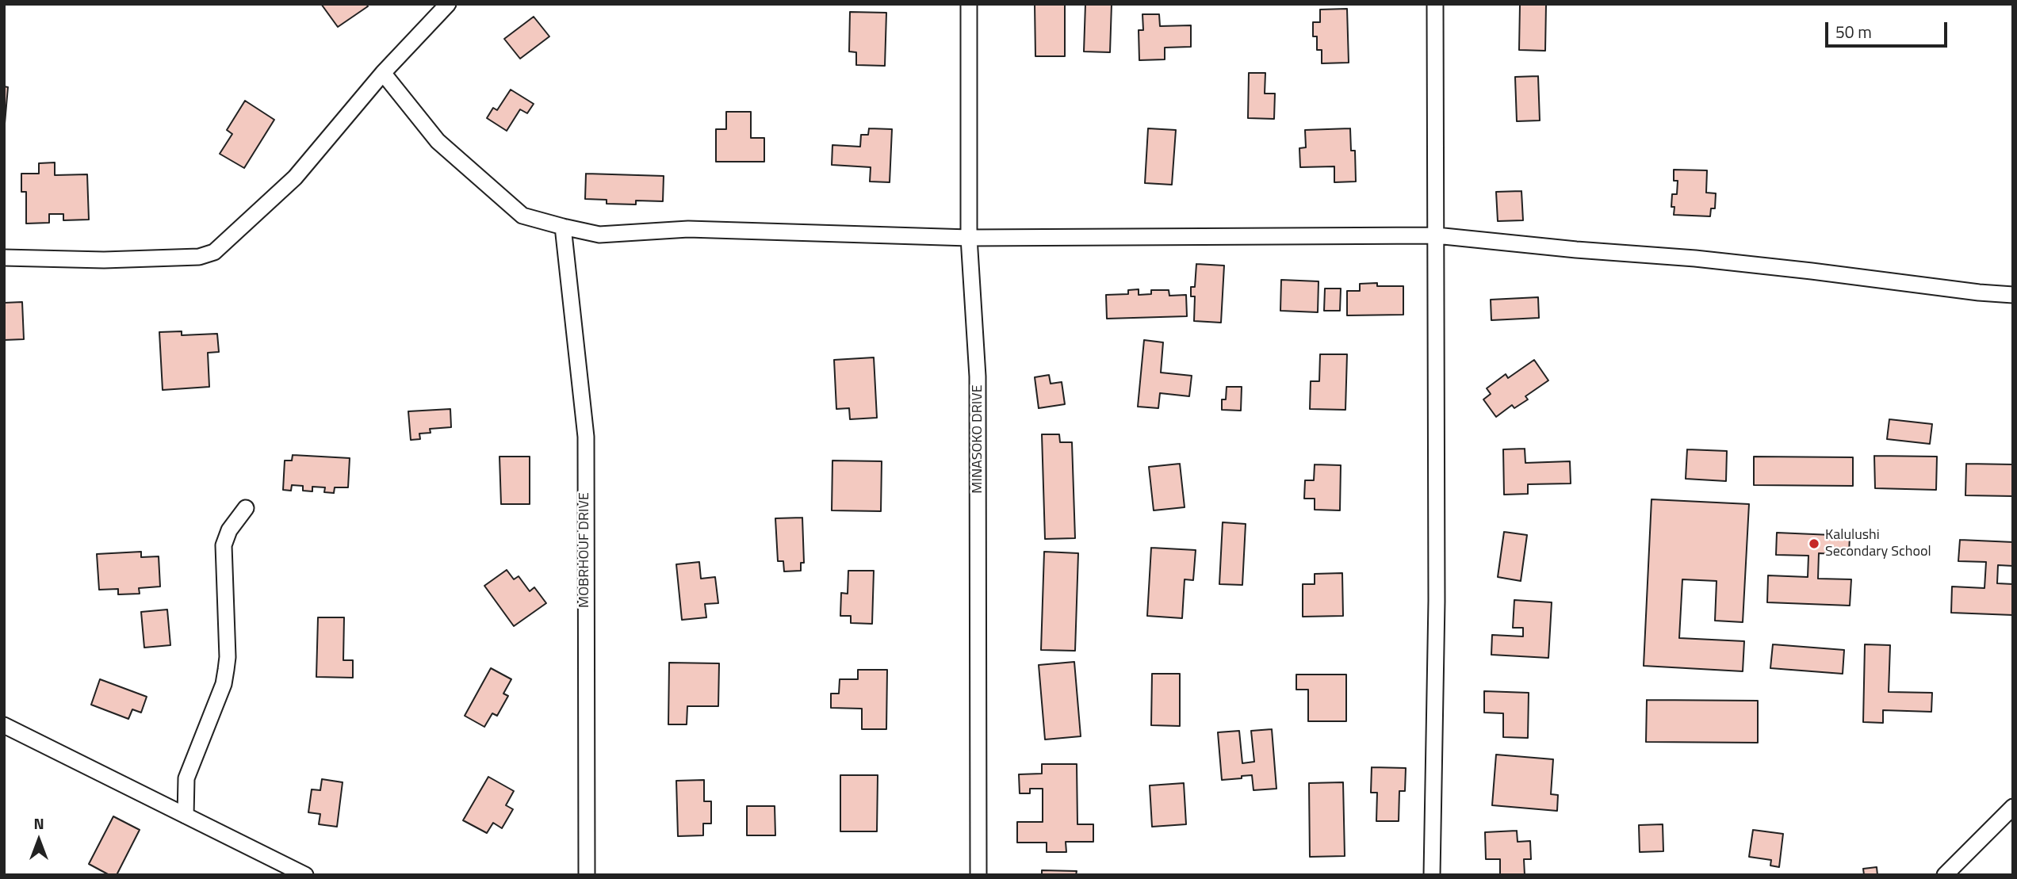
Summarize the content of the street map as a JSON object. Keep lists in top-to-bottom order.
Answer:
{
  "streets": {
    "street": ["MINASOKO DRIVE", "MOBRHOUF DRIVE"]
  },
  "places": ["Kalulushi Secondary School"],
  "scale_bar": "50 m",
  "north": "top"
}
